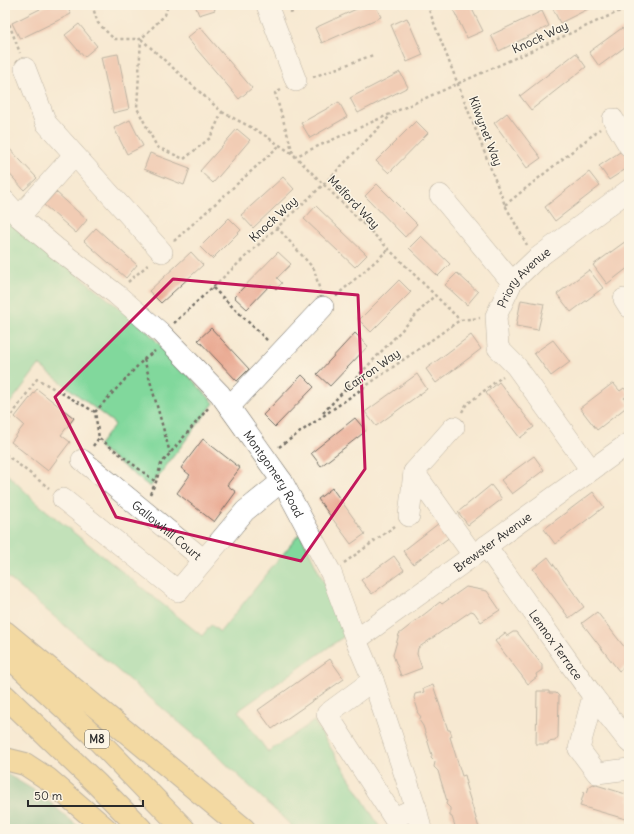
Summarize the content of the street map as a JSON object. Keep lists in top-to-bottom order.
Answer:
{
  "streets": {
    "highway": ["M8"],
    "street": [
      "Priory Avenue",
      "Montgomery Road",
      "Gallowhill Court",
      "Brewster Avenue",
      "Lennox Terrace"
    ],
    "path": [
      "Knock Way",
      "Kilwynet Way",
      "Melford Way",
      "Carron Way"
    ]
  },
  "crossings": [
    ["Knock Way", "Kilwynet Way"],
    ["Knock Way", "Melford Way"],
    ["Knock Way", "Montgomery Road"],
    ["Kilwynet Way", "Priory Avenue"],
    ["Melford Way", "Carron Way"],
    ["Priory Avenue", "Carron Way"],
    ["Priory Avenue", "Brewster Avenue"],
    ["Carron Way", "Montgomery Road"],
    ["Montgomery Road", "Gallowhill Court"],
    ["Montgomery Road", "Brewster Avenue"],
    ["Brewster Avenue", "Lennox Terrace"]
  ],
  "scale_bar": "50 m"
}
